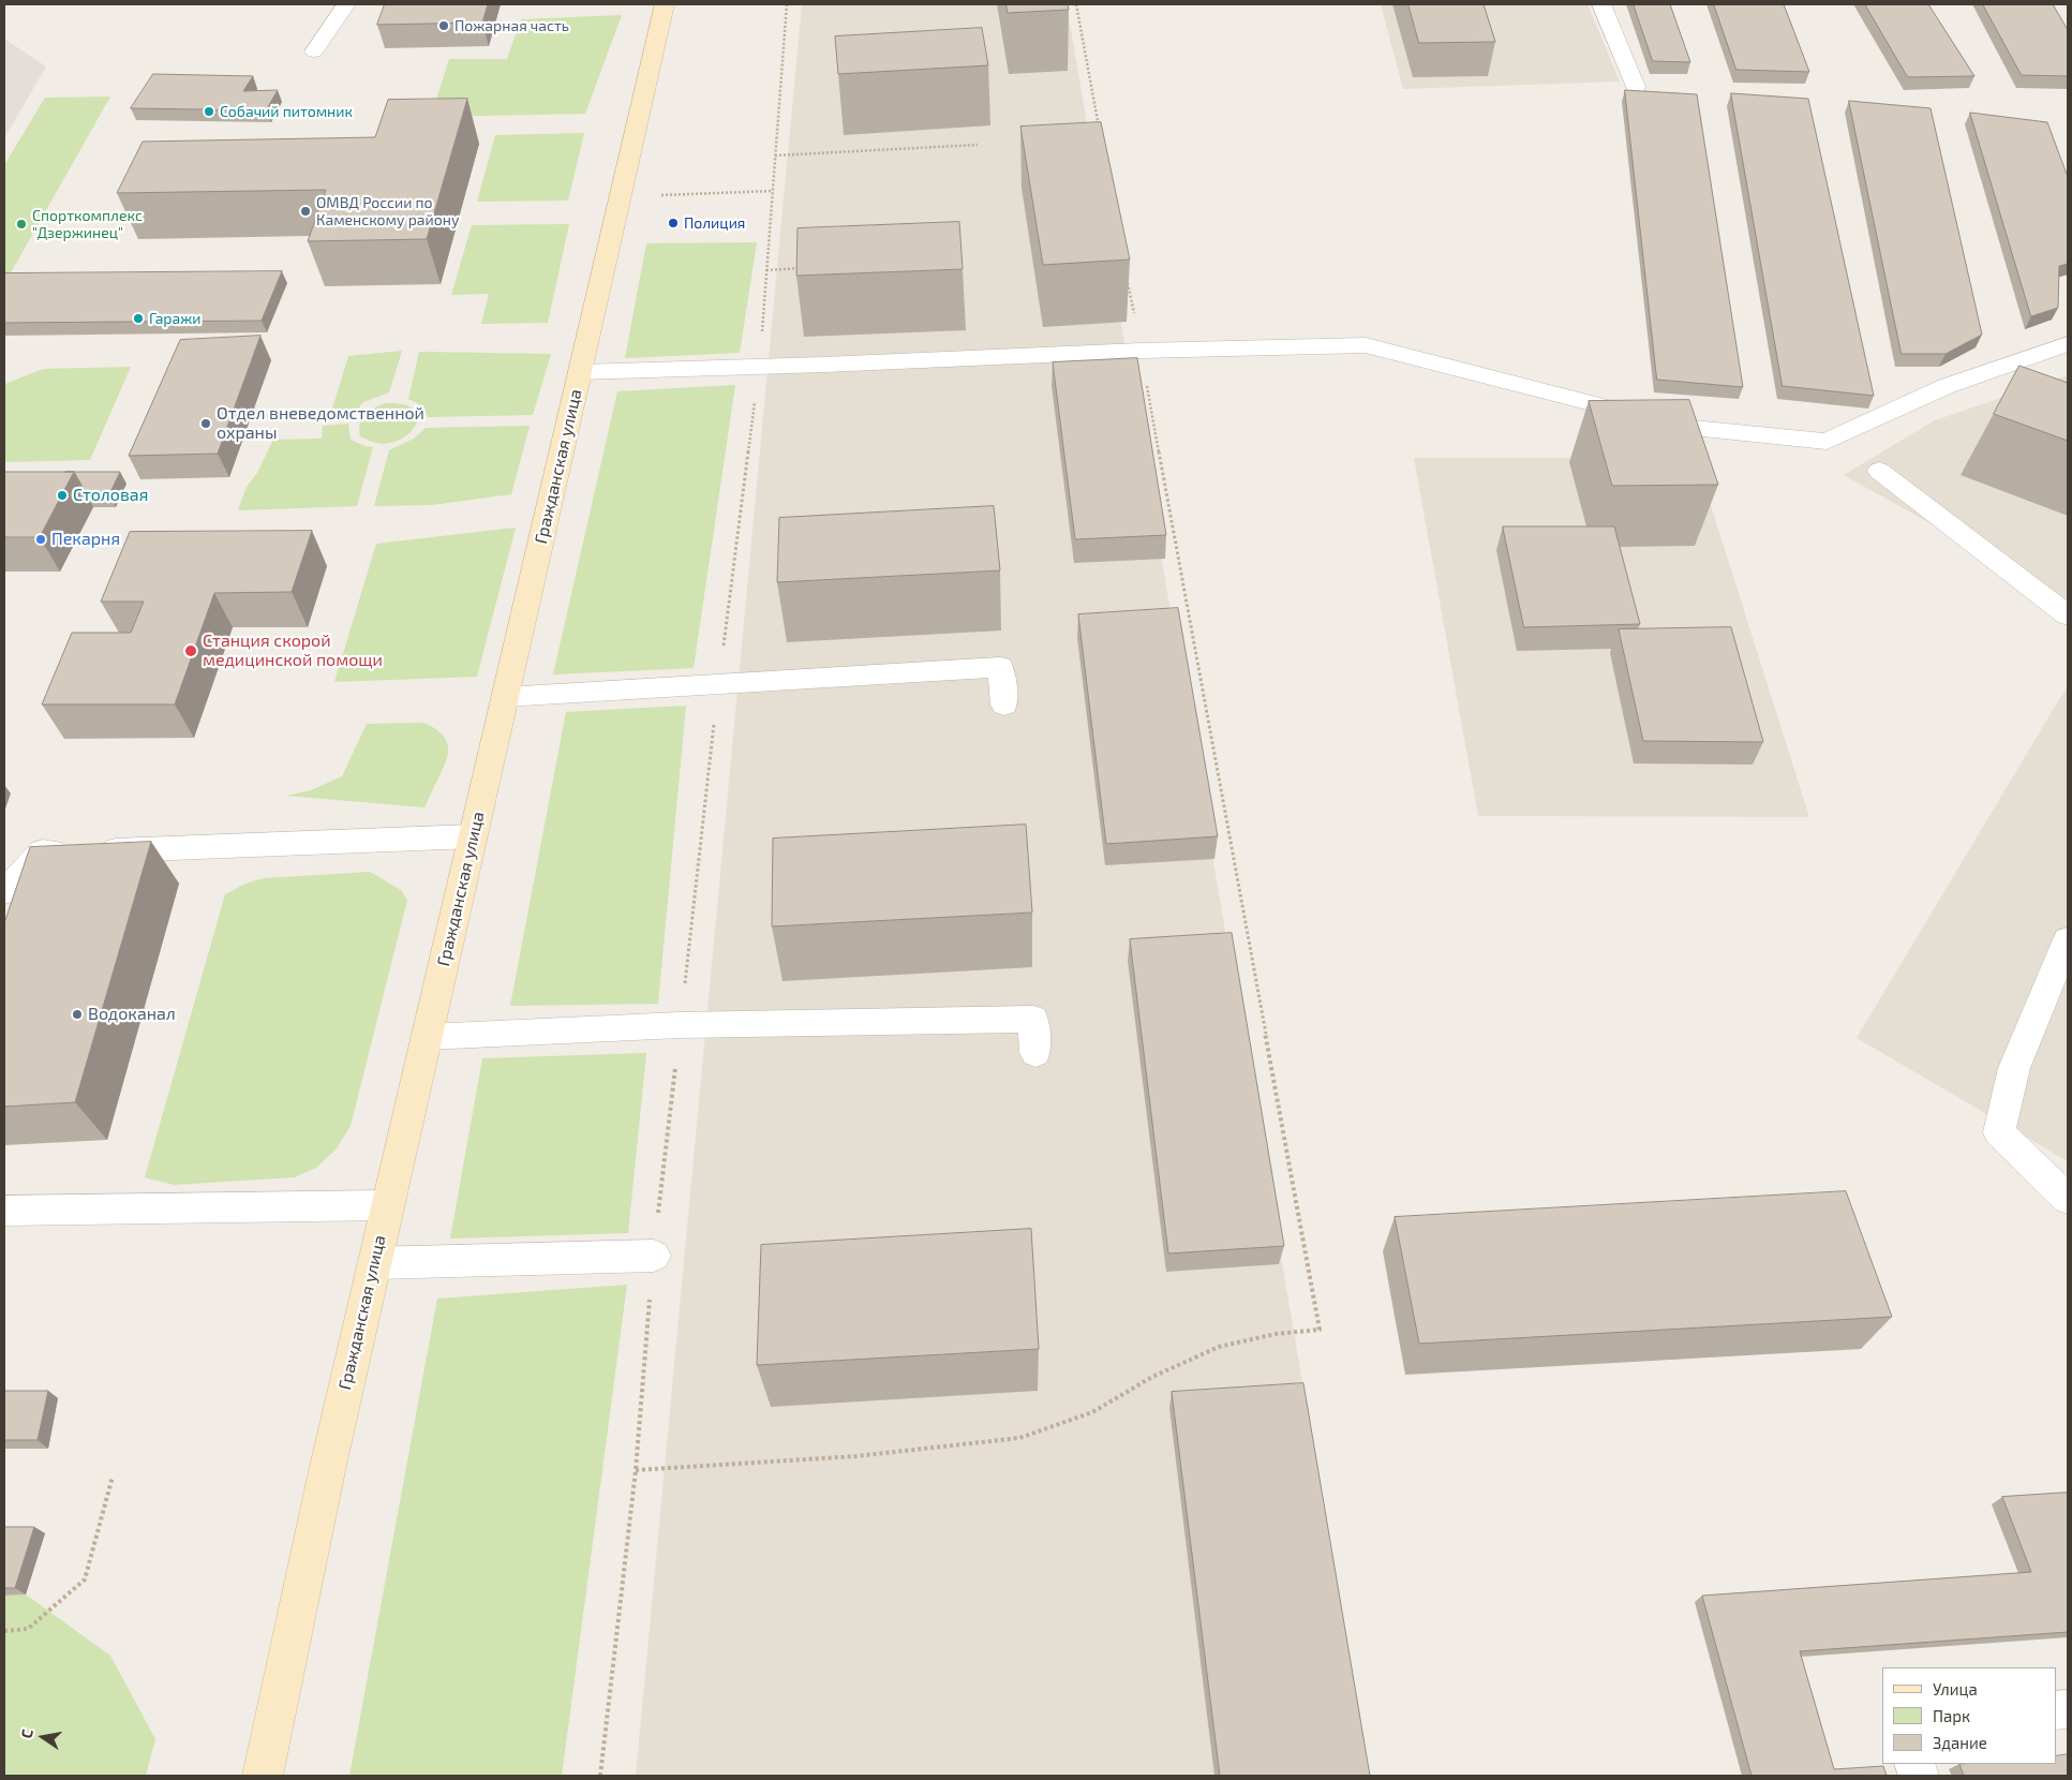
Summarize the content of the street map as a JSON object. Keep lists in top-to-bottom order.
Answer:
{
  "streets": {
    "main road": ["Гражданская улица"]
  },
  "places": [
    "Пожарная часть",
    "Собачий питомник",
    "ОМВД России по Каменскому району",
    "Полиция",
    "Спорткомплекс \"Дзержинец\"",
    "Гаражи",
    "Отдел вневедомственной охраны",
    "Столовая",
    "Пекарня",
    "Станция скорой медицинской помощи",
    "Водоканал"
  ],
  "legend": ["Улица", "Парк", "Здание"],
  "north": "left"
}
